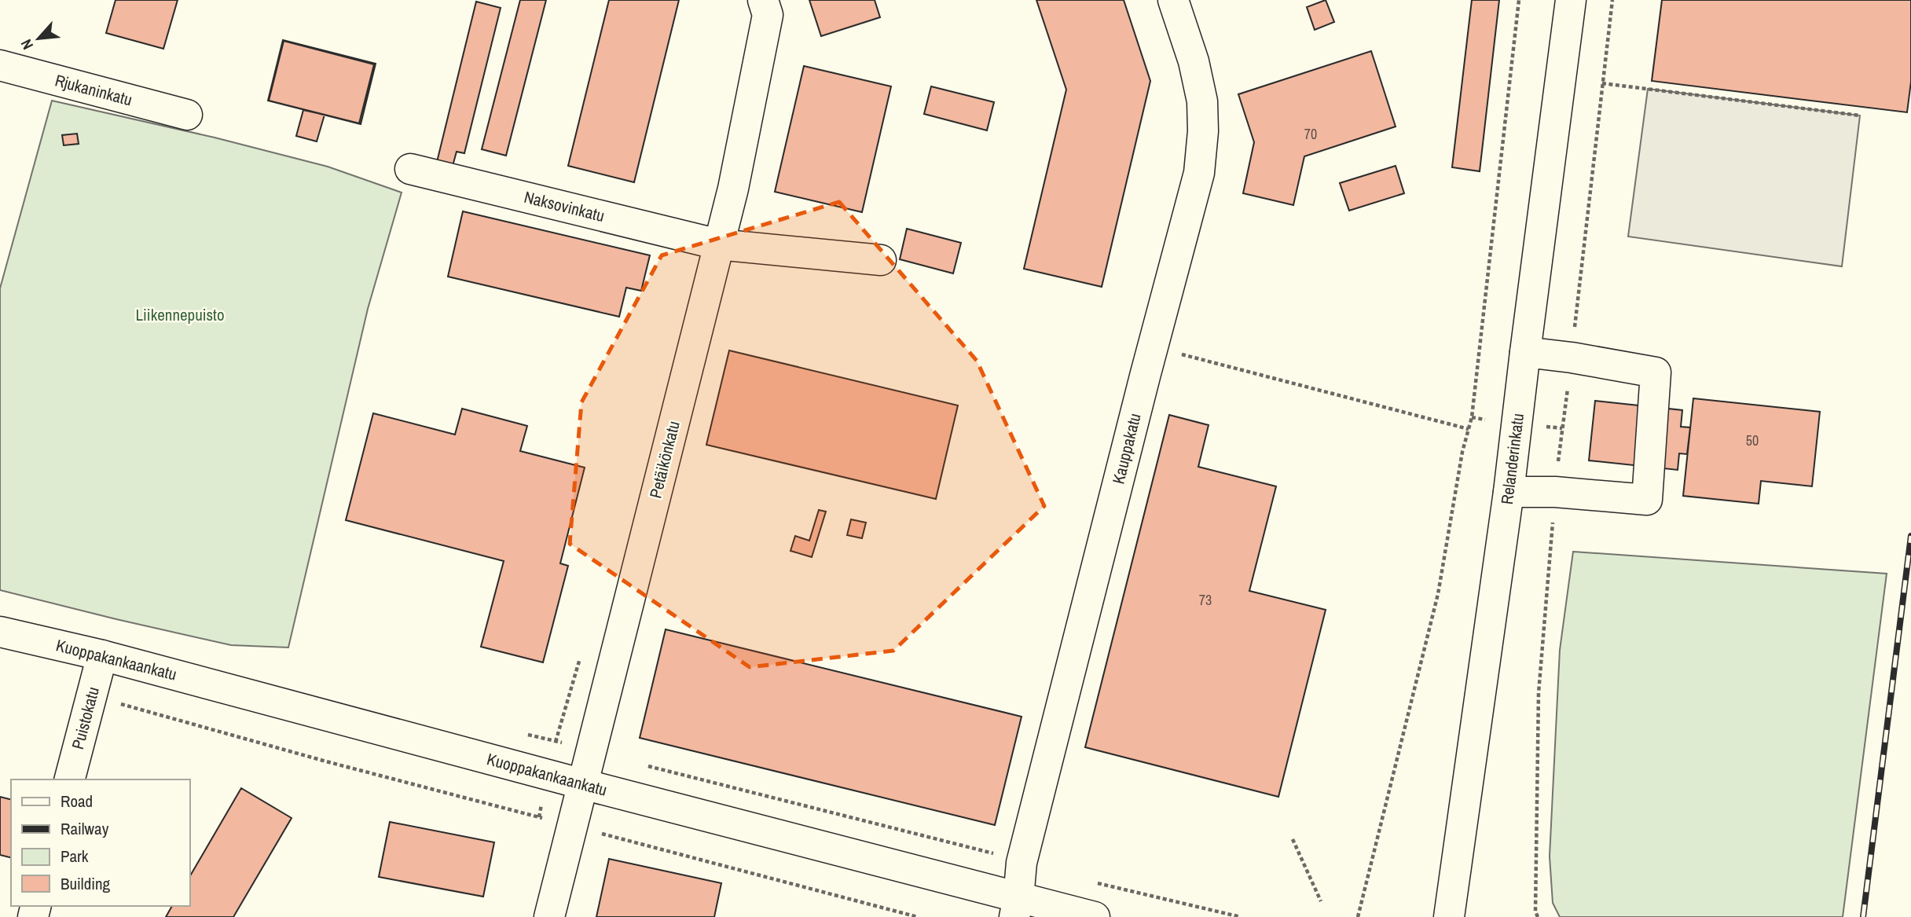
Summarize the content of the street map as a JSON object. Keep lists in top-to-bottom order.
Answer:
{
  "streets": {
    "street": [
      "Rjukaninkatu",
      "Naksovinkatu",
      "Kauppakatu",
      "Relanderinkatu",
      "Petäikönkatu",
      "Kuoppakankaankatu",
      "Puistokatu"
    ]
  },
  "crossings": [
    ["Naksovinkatu", "Petäikönkatu"],
    ["Kauppakatu", "Kuoppakankaankatu"],
    ["Petäikönkatu", "Kuoppakankaankatu"],
    ["Kuoppakankaankatu", "Puistokatu"]
  ],
  "parks": ["Liikennepuisto"],
  "house_numbers": ["70", "50", "73"],
  "legend": [
    "Road",
    "Railway",
    "Park",
    "Building"
  ],
  "north": "bottom left"
}
